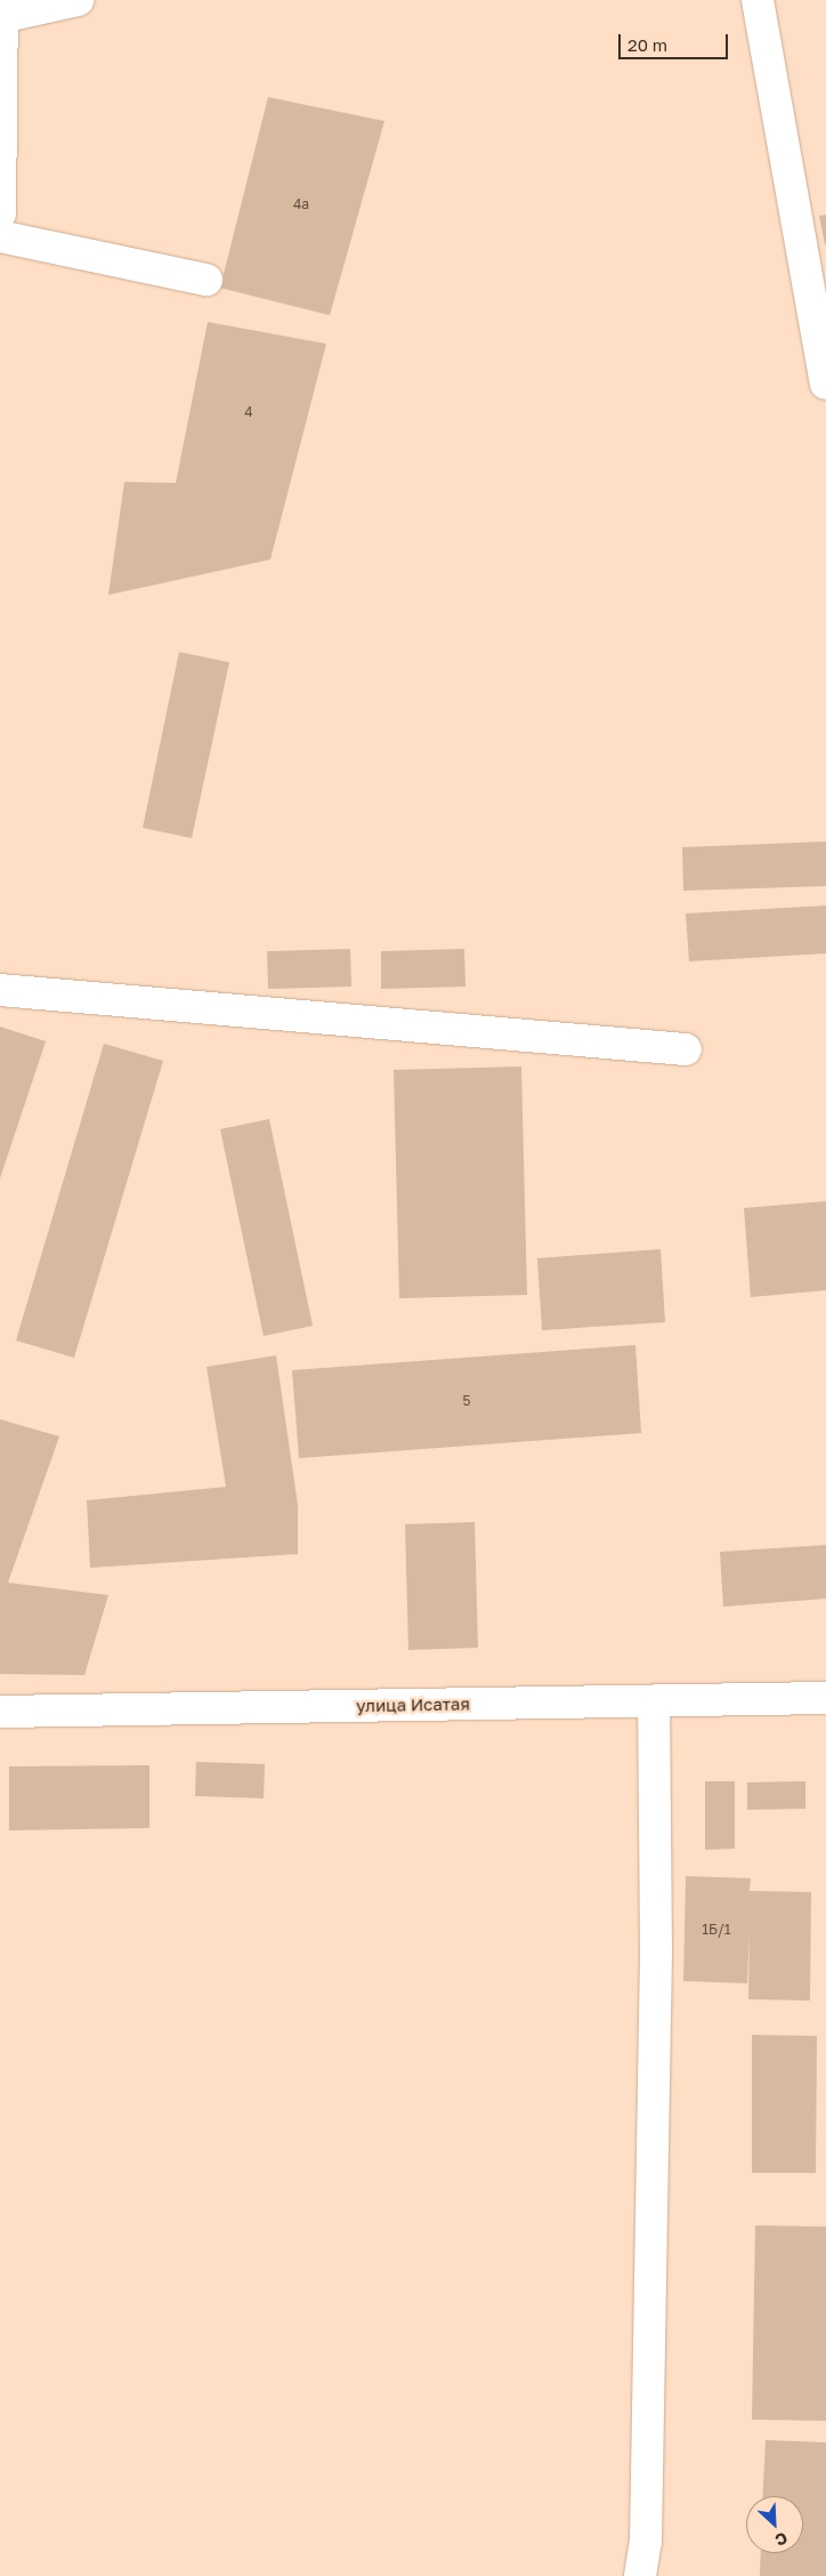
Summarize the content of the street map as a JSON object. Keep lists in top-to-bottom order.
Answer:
{
  "streets": {
    "street": ["улица Исатая"]
  },
  "house_numbers": [
    "4а",
    "4",
    "5",
    "1Б/1"
  ],
  "scale_bar": "20 m",
  "north": "bottom right"
}
